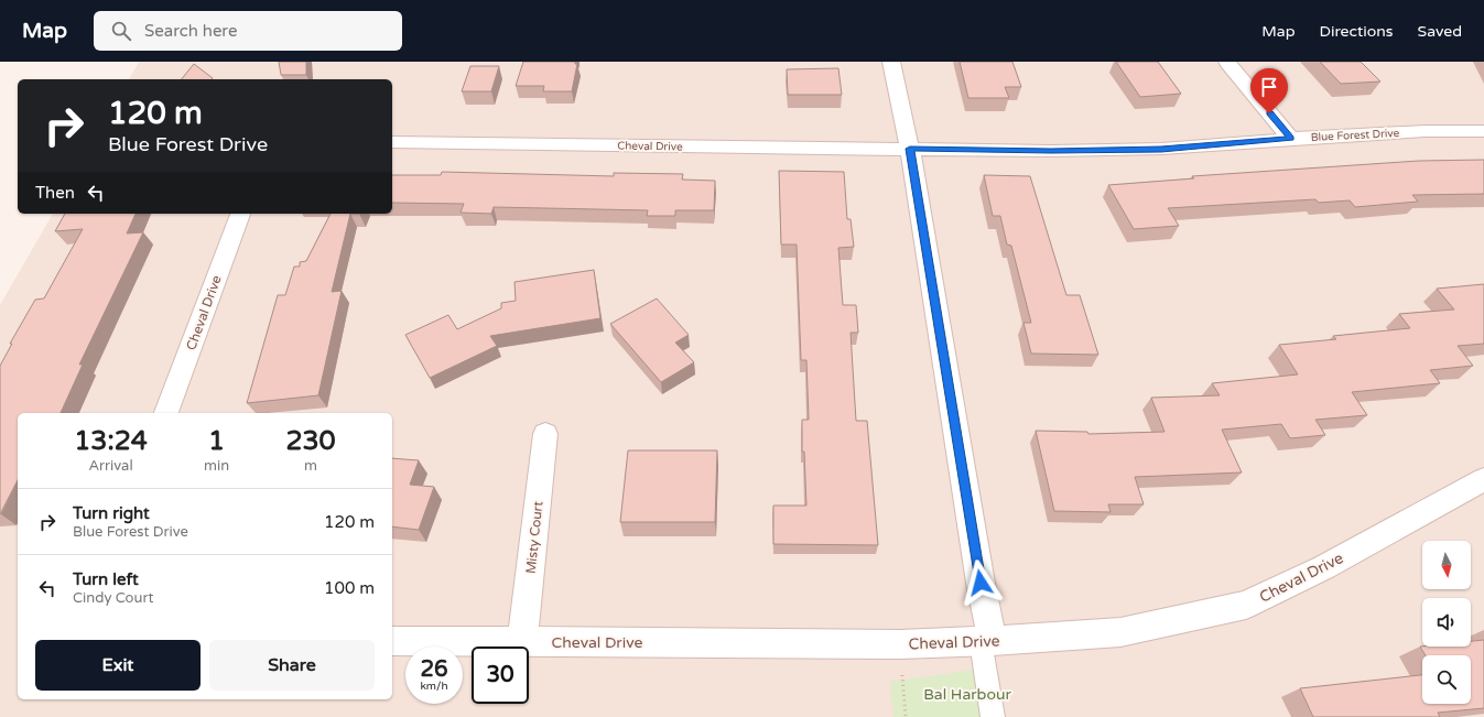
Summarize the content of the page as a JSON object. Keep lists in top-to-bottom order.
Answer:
{
  "streets": {
    "street": ["Blue Forest Drive", "Cheval Drive", "Misty Court"]
  },
  "crossings": [
    ["Blue Forest Drive", "Cheval Drive"],
    ["Cheval Drive", "Misty Court"]
  ],
  "parks": ["Bal Harbour"],
  "north": "bottom",
  "page": {
    "header": "Map",
    "search": "Search here",
    "nav": ["Map", "Directions", "Saved"],
    "turn": ["120 m", "Blue Forest Drive"],
    "then": "Then",
    "eta": [
      "13:24",
      "Arrival",
      "1",
      "min",
      "230",
      "m"
    ],
    "list": [
      {
        "name": "Turn right",
        "note": "Blue Forest Drive",
        "value": "120 m"
      },
      {
        "name": "Turn left",
        "note": "Cindy Court",
        "value": "100 m"
      }
    ],
    "buttons": ["Exit", "Share"],
    "speed": "26 km/h",
    "limit": "30"
  }
}
